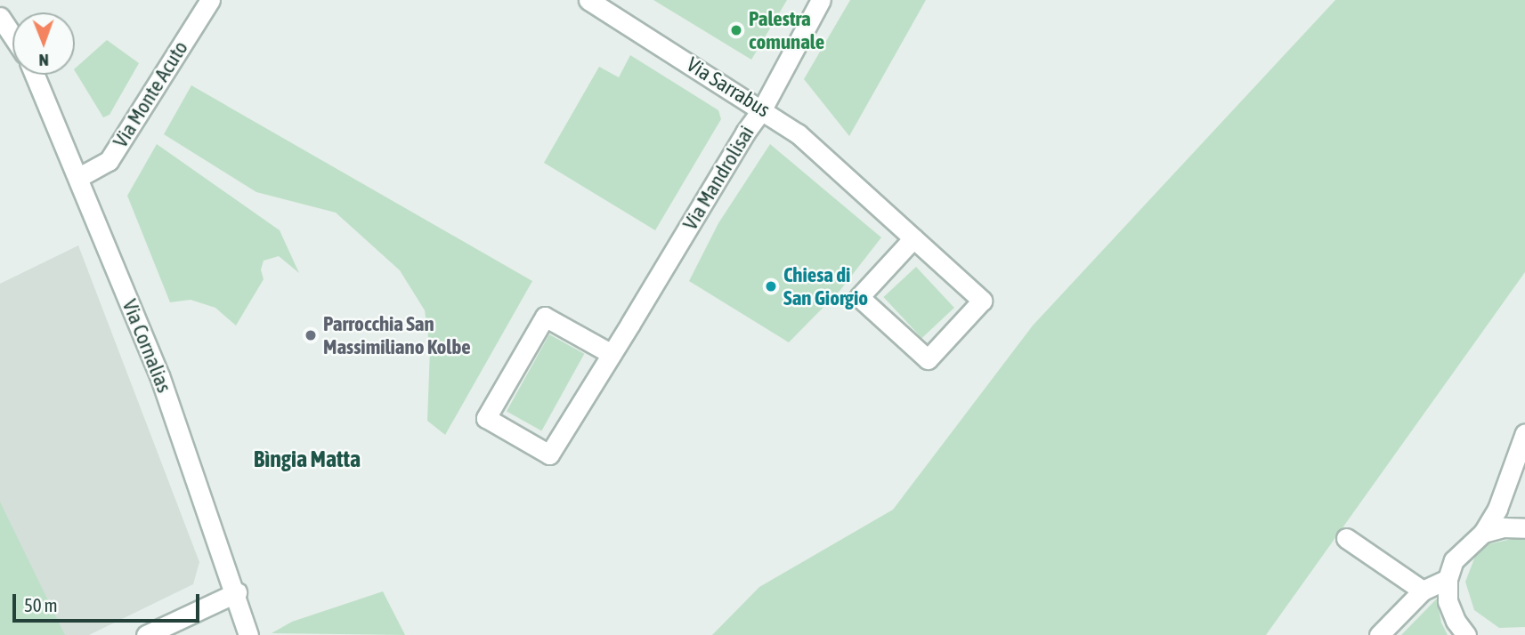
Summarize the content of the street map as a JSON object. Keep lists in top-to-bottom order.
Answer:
{
  "streets": {
    "street": [
      "Via Sarrabus",
      "Via Monte Acuto",
      "Via Mandrolisai",
      "Via Cornalias"
    ]
  },
  "crossings": [
    ["Via Sarrabus", "Via Mandrolisai"],
    ["Via Monte Acuto", "Via Cornalias"]
  ],
  "districts": ["Bìngia Matta"],
  "places": ["Palestra comunale", "Chiesa di San Giorgio", "Parrocchia San Massimiliano Kolbe"],
  "scale_bar": "50 m",
  "north": "bottom"
}
